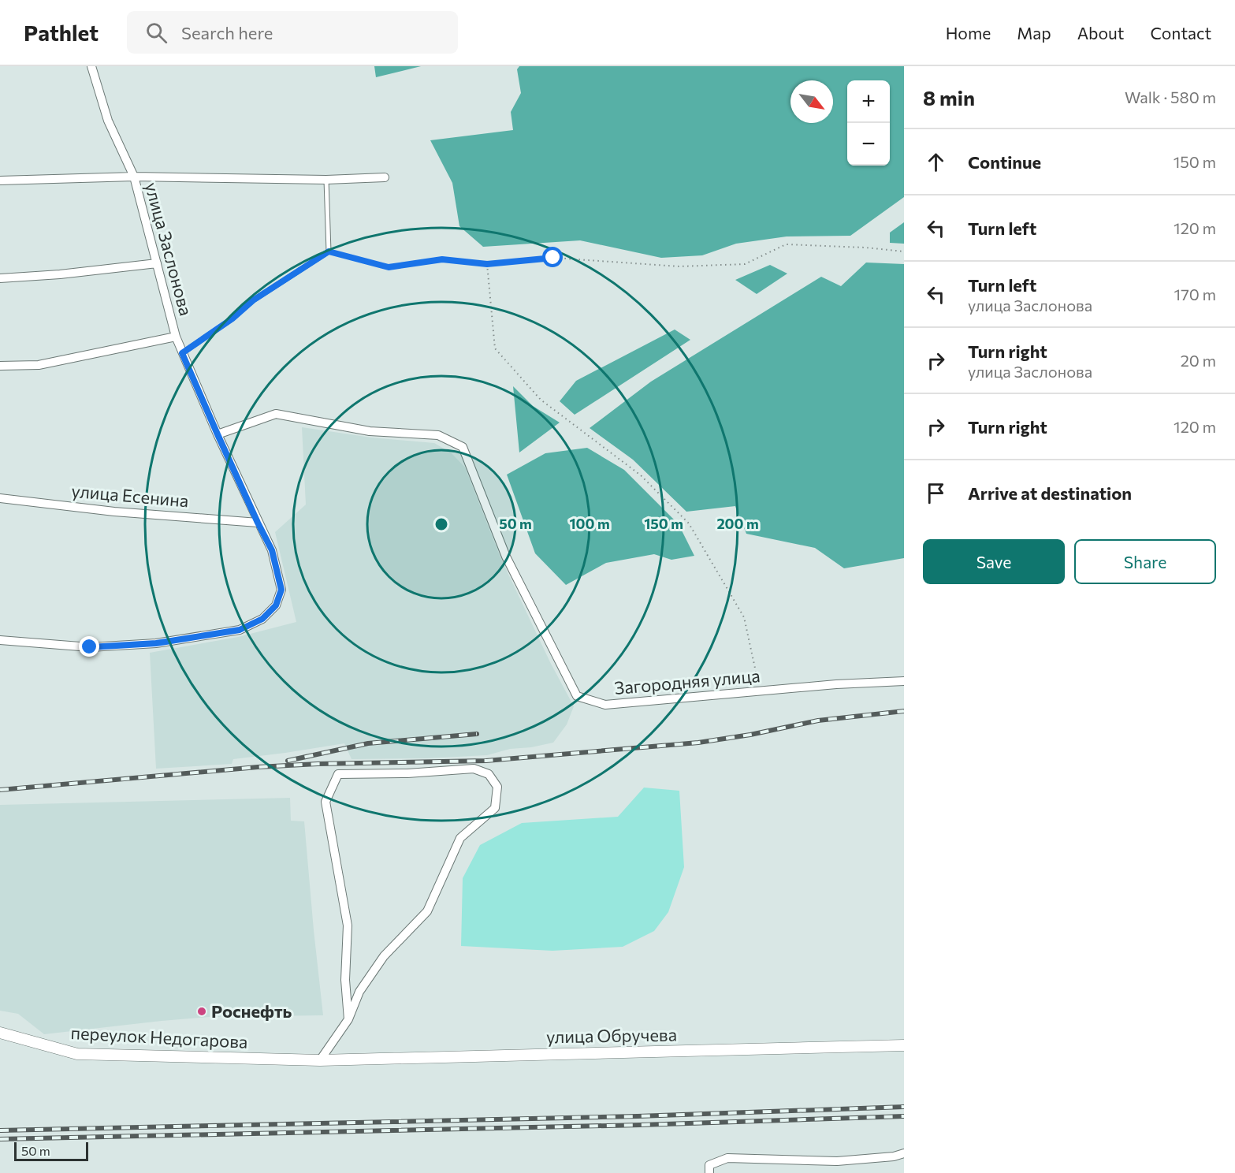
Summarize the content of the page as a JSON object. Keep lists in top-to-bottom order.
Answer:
{
  "streets": {
    "street": [
      "улица Заслонова",
      "улица Есенина",
      "Загородняя улица",
      "улица Обручева",
      "переулок Недогарова"
    ]
  },
  "crossings": [
    ["улица Заслонова", "улица Есенина"],
    ["улица Заслонова", "Загородняя улица"],
    ["улица Обручева", "переулок Недогарова"]
  ],
  "places": ["Роснефть"],
  "scale_bar": "50 m",
  "north": "bottom right",
  "page": {
    "header": "Pathlet",
    "search": "Search here",
    "nav": [
      "Home",
      "Map",
      "About",
      "Contact"
    ],
    "heading": ["8 min", "Walk · 580 m"],
    "map_buttons": ["+", "−"],
    "list": [
      ["Continue", "150 m"],
      ["Turn left", "120 m"],
      ["Turn left", "улица Заслонова", "170 m"],
      ["Turn right", "улица Заслонова", "20 m"],
      ["Turn right", "120 m"],
      "Arrive at destination"
    ],
    "buttons": ["Save", "Share"],
    "scale": "50 m"
  },
  "rings": [
    "50 m",
    "100 m",
    "150 m",
    "200 m"
  ]
}
